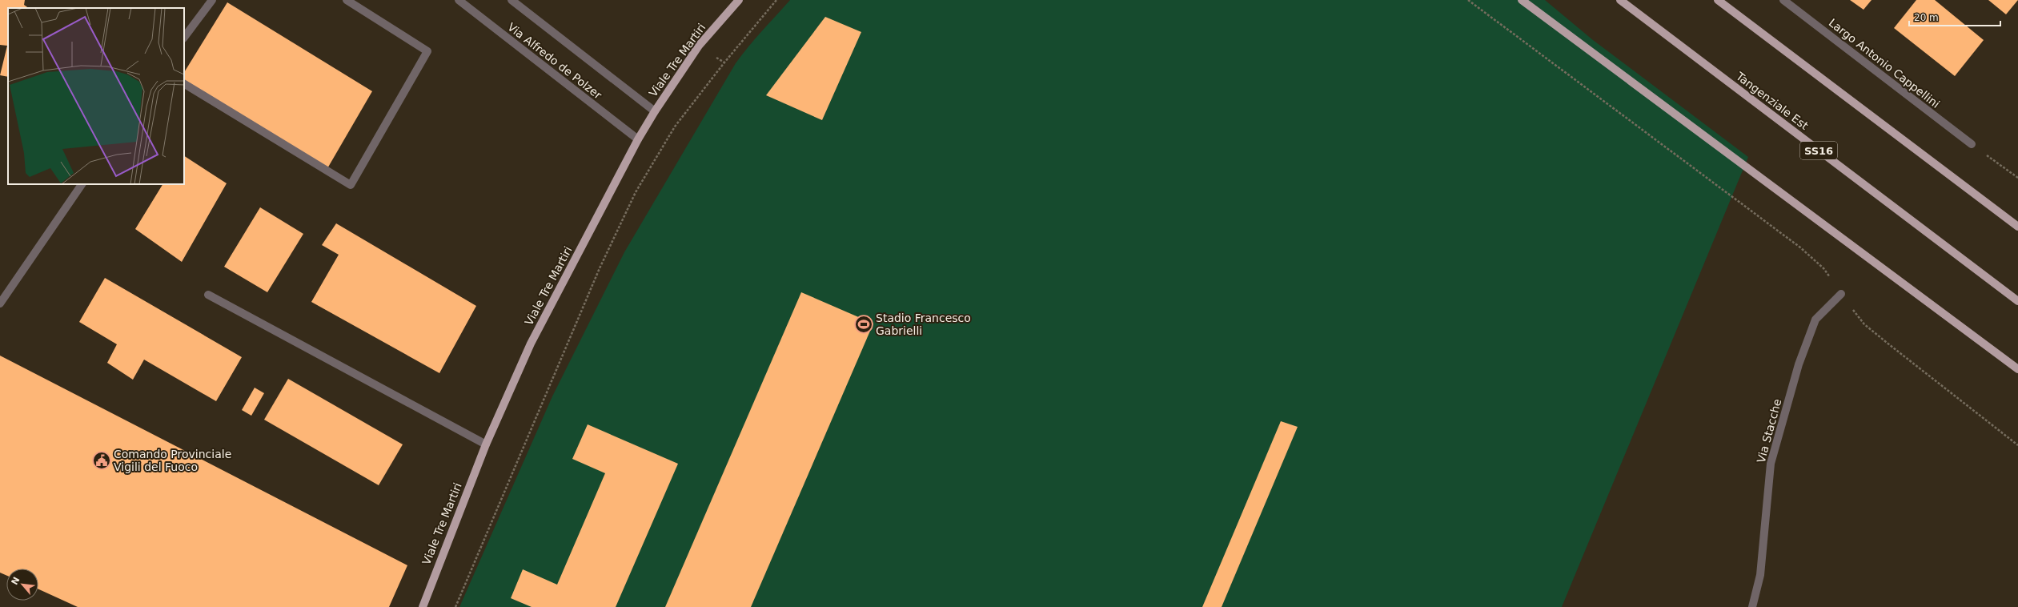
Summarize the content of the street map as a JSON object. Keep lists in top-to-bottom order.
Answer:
{
  "streets": {
    "main road": ["Viale Tre Martiri", "Tangenziale Est", "SS16"],
    "street": ["Via Alfredo de Polzer", "Largo Antonio Cappellini", "Via Stacche"]
  },
  "crossings": [
    ["Viale Tre Martiri", "Via Alfredo de Polzer"]
  ],
  "places": {
    "sports": ["Stadio Francesco Gabrielli"],
    "public building": ["Comando Provinciale Vigili del Fuoco"]
  },
  "scale_bar": "20 m",
  "north": "top left"
}
